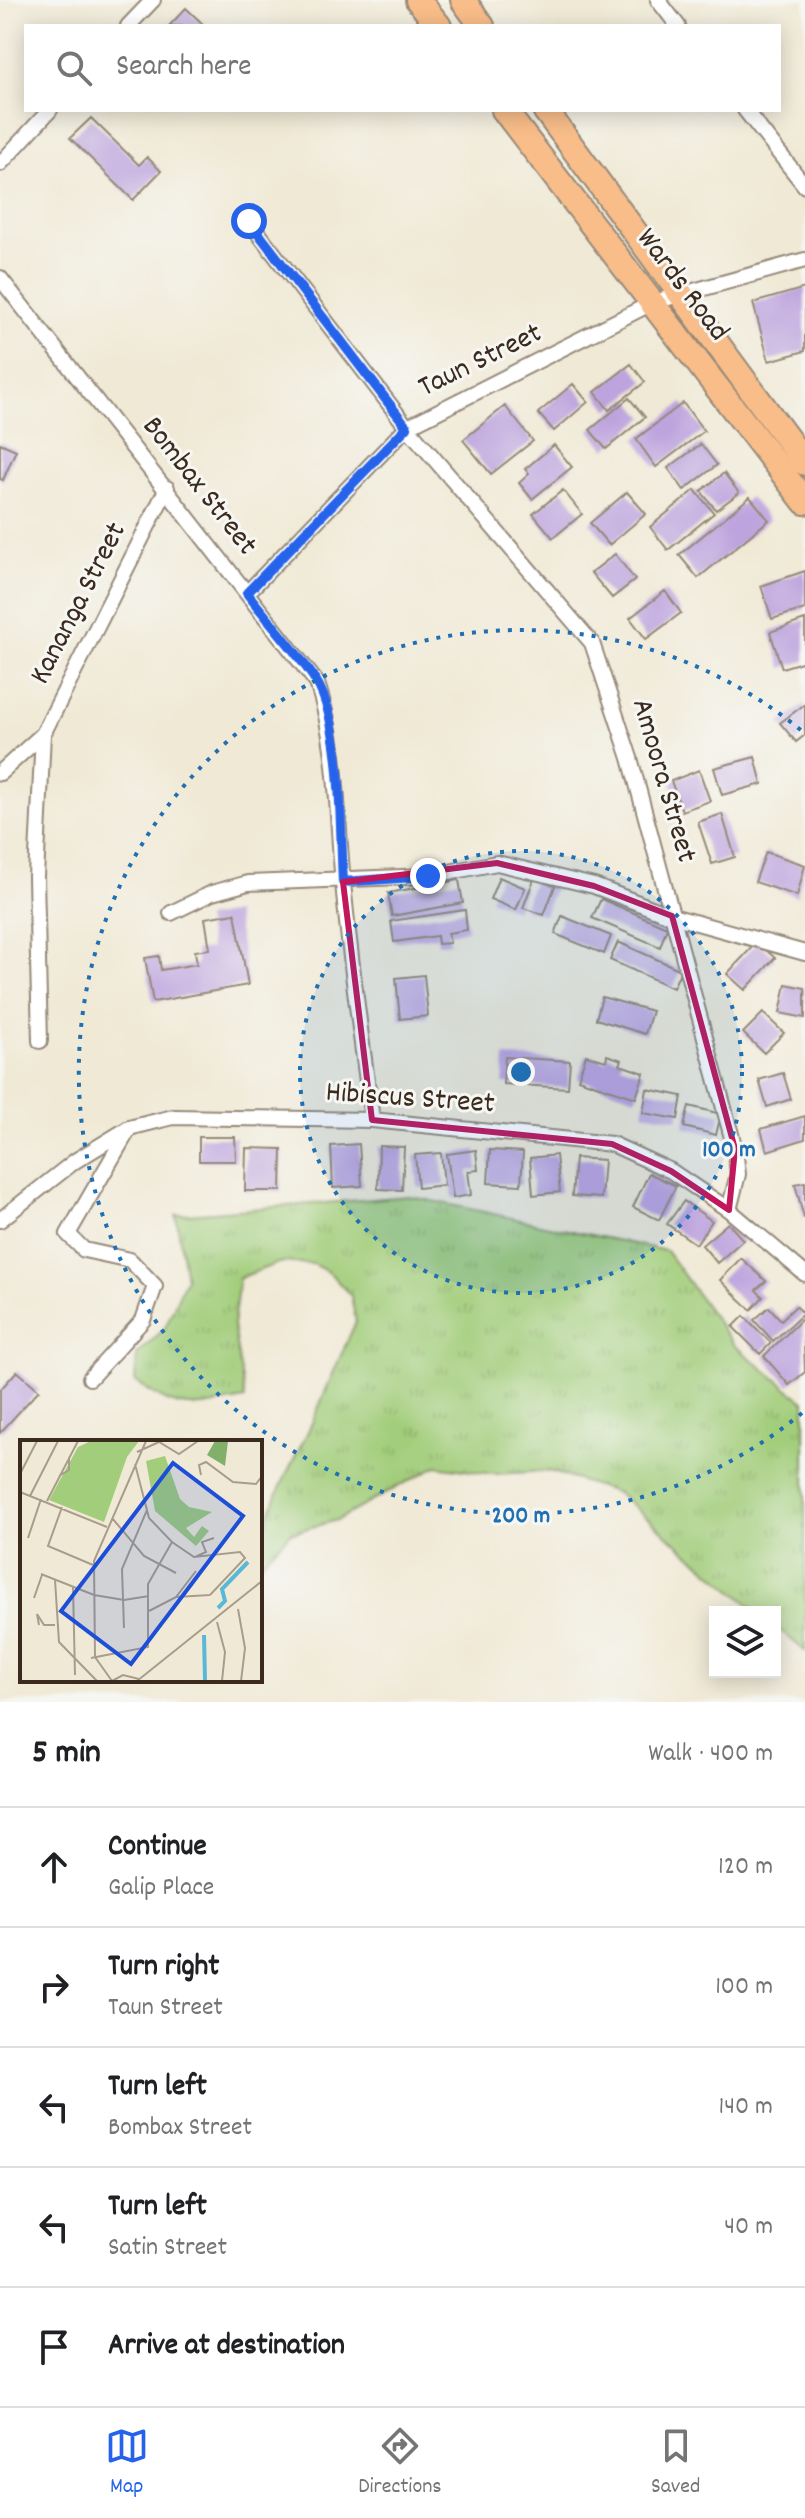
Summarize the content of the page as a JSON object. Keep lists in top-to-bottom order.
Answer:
{
  "streets": {
    "main road": ["Wards Road"],
    "street": [
      "Taun Street",
      "Bombax Street",
      "Kananga Street",
      "Amoora Street",
      "Hibiscus Street"
    ]
  },
  "crossings": [
    ["Wards Road", "Taun Street"],
    ["Taun Street", "Bombax Street"],
    ["Taun Street", "Amoora Street"],
    ["Bombax Street", "Kananga Street"],
    ["Bombax Street", "Hibiscus Street"],
    ["Amoora Street", "Hibiscus Street"]
  ],
  "page": {
    "search": "Search here",
    "heading": ["5 min", "Walk · 400 m"],
    "list": [
      ["Continue", "Galip Place", "120 m"],
      ["Turn right", "Taun Street", "100 m"],
      ["Turn left", "Bombax Street", "140 m"],
      ["Turn left", "Satin Street", "40 m"],
      "Arrive at destination"
    ],
    "nav": ["Map", "Directions", "Saved"]
  },
  "rings": ["100 m", "200 m"]
}
